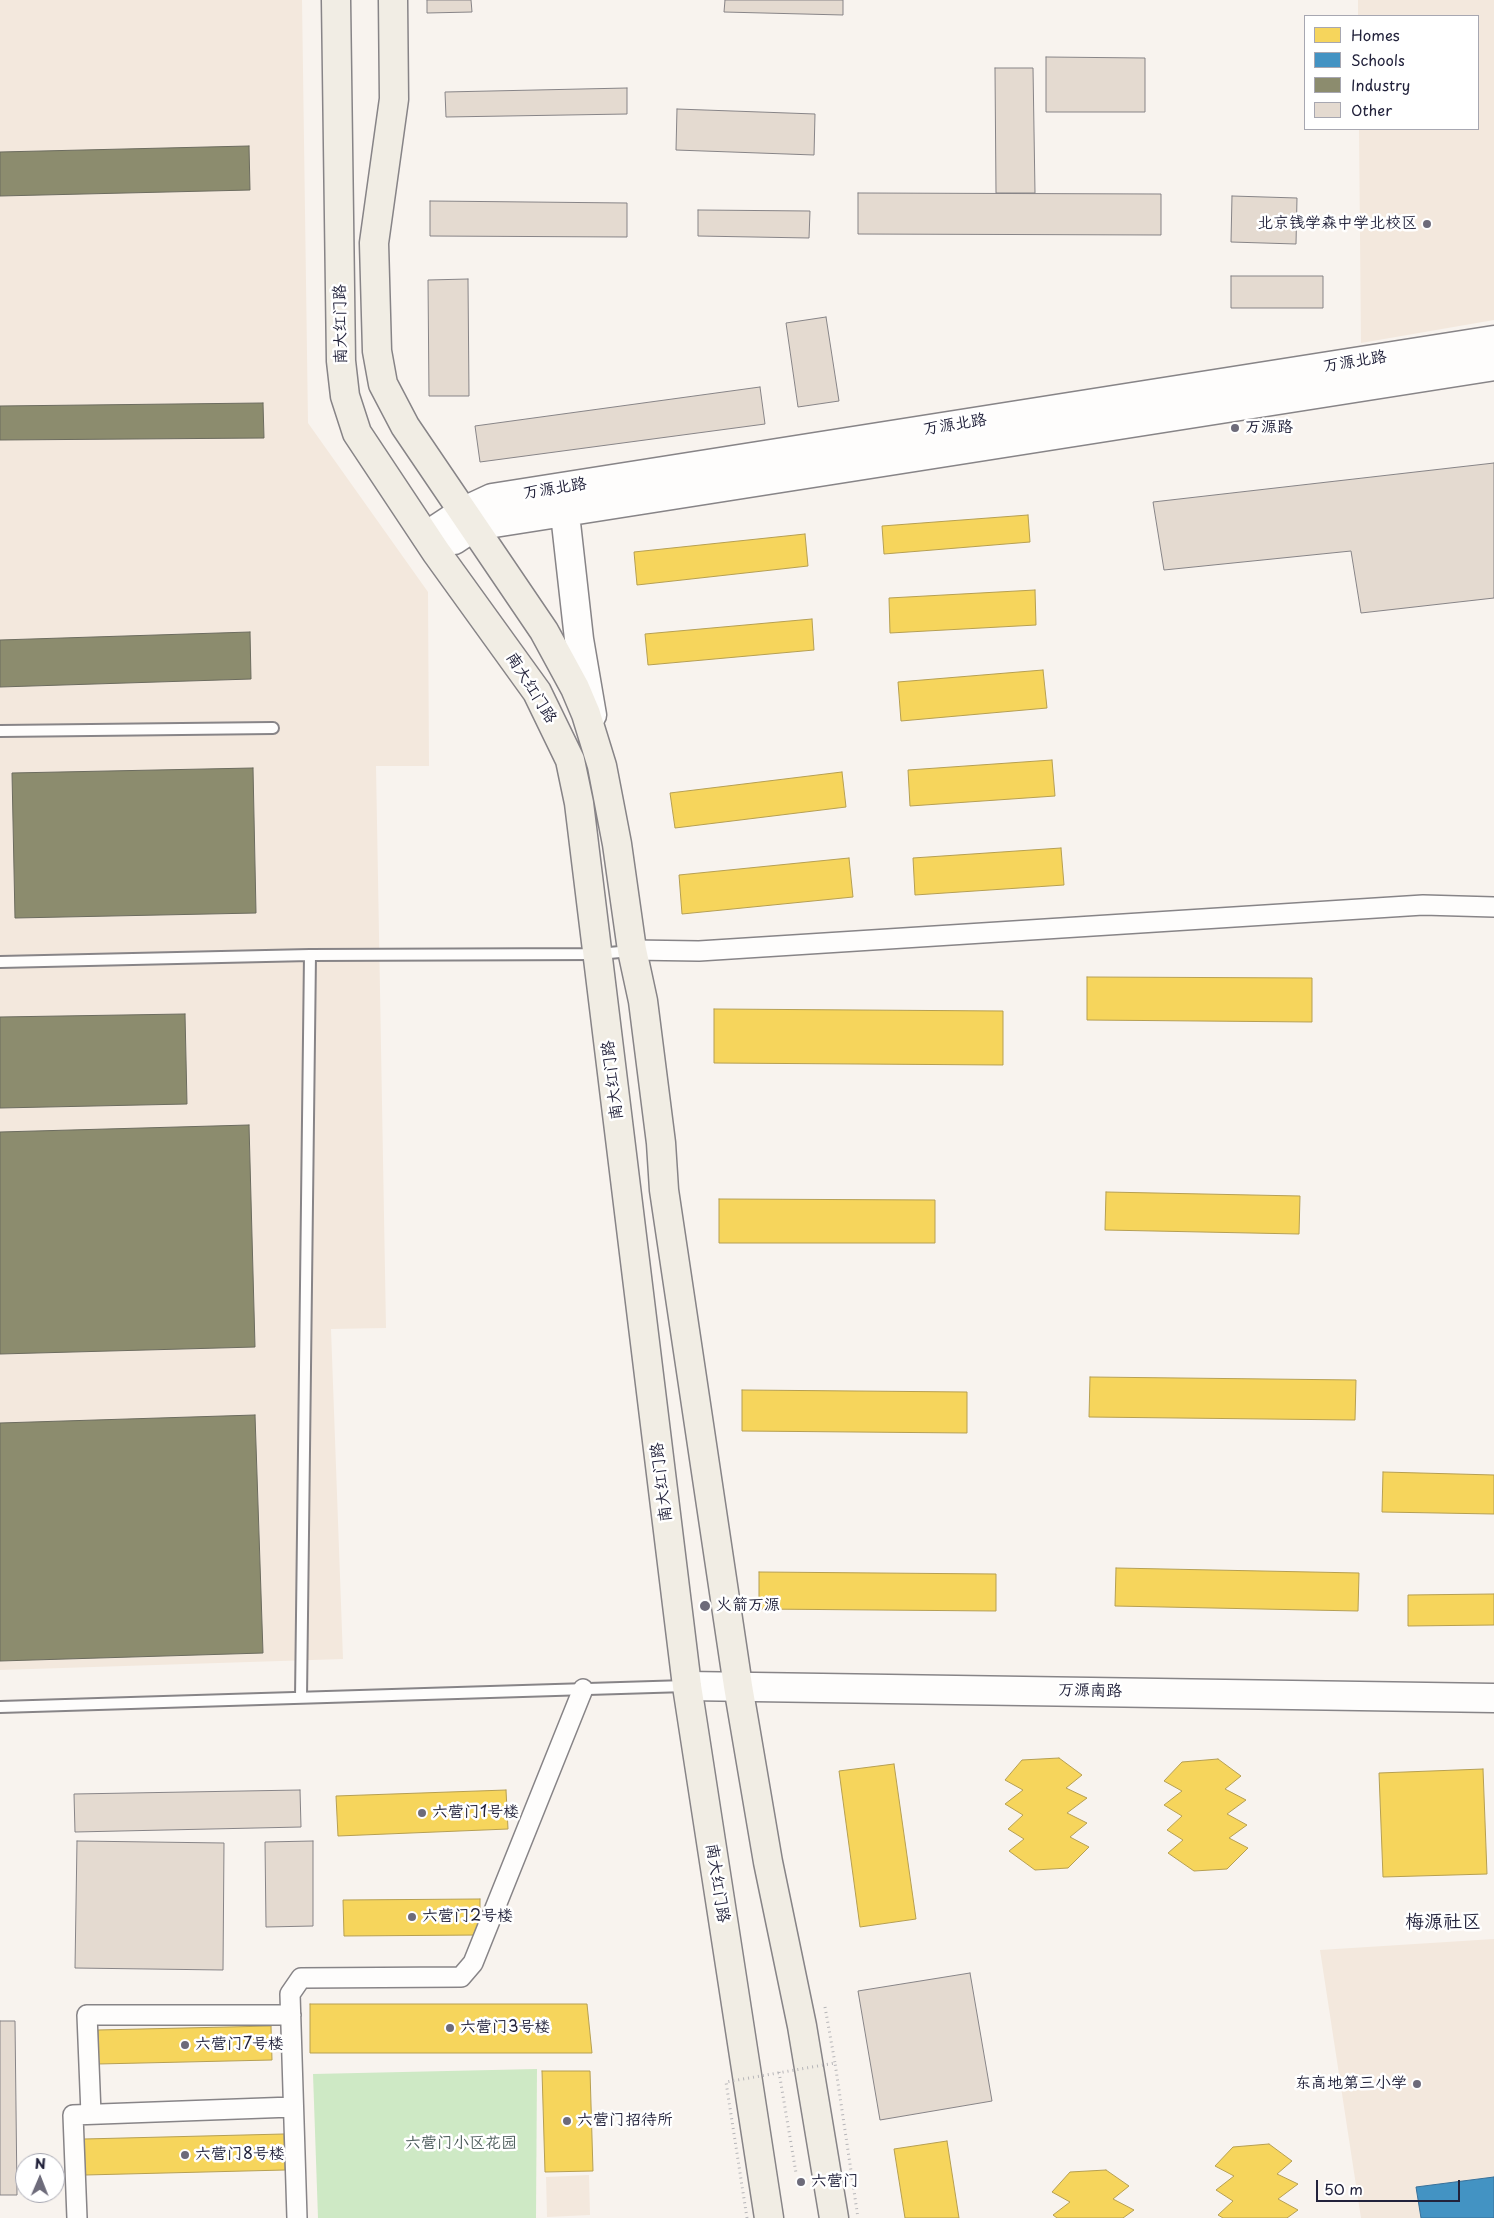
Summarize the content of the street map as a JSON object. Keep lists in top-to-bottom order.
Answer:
{
  "streets": {
    "highway": ["南大红门路"],
    "main road": ["万源北路", "万源南路"]
  },
  "crossings": [
    ["南大红门路", "万源南路"]
  ],
  "districts": ["梅源社区"],
  "parks": ["六营门小区花园"],
  "places": [
    "北京钱学森中学北校区",
    "万源路",
    "火箭万源",
    "六营门1号楼",
    "六营门2号楼",
    "六营门3号楼",
    "六营门7号楼",
    "东高地第三小学",
    "六营门招待所",
    "六营门8号楼",
    "六营门"
  ],
  "legend": [
    "Homes",
    "Schools",
    "Industry",
    "Other"
  ],
  "scale_bar": "50 m",
  "north": "top"
}
